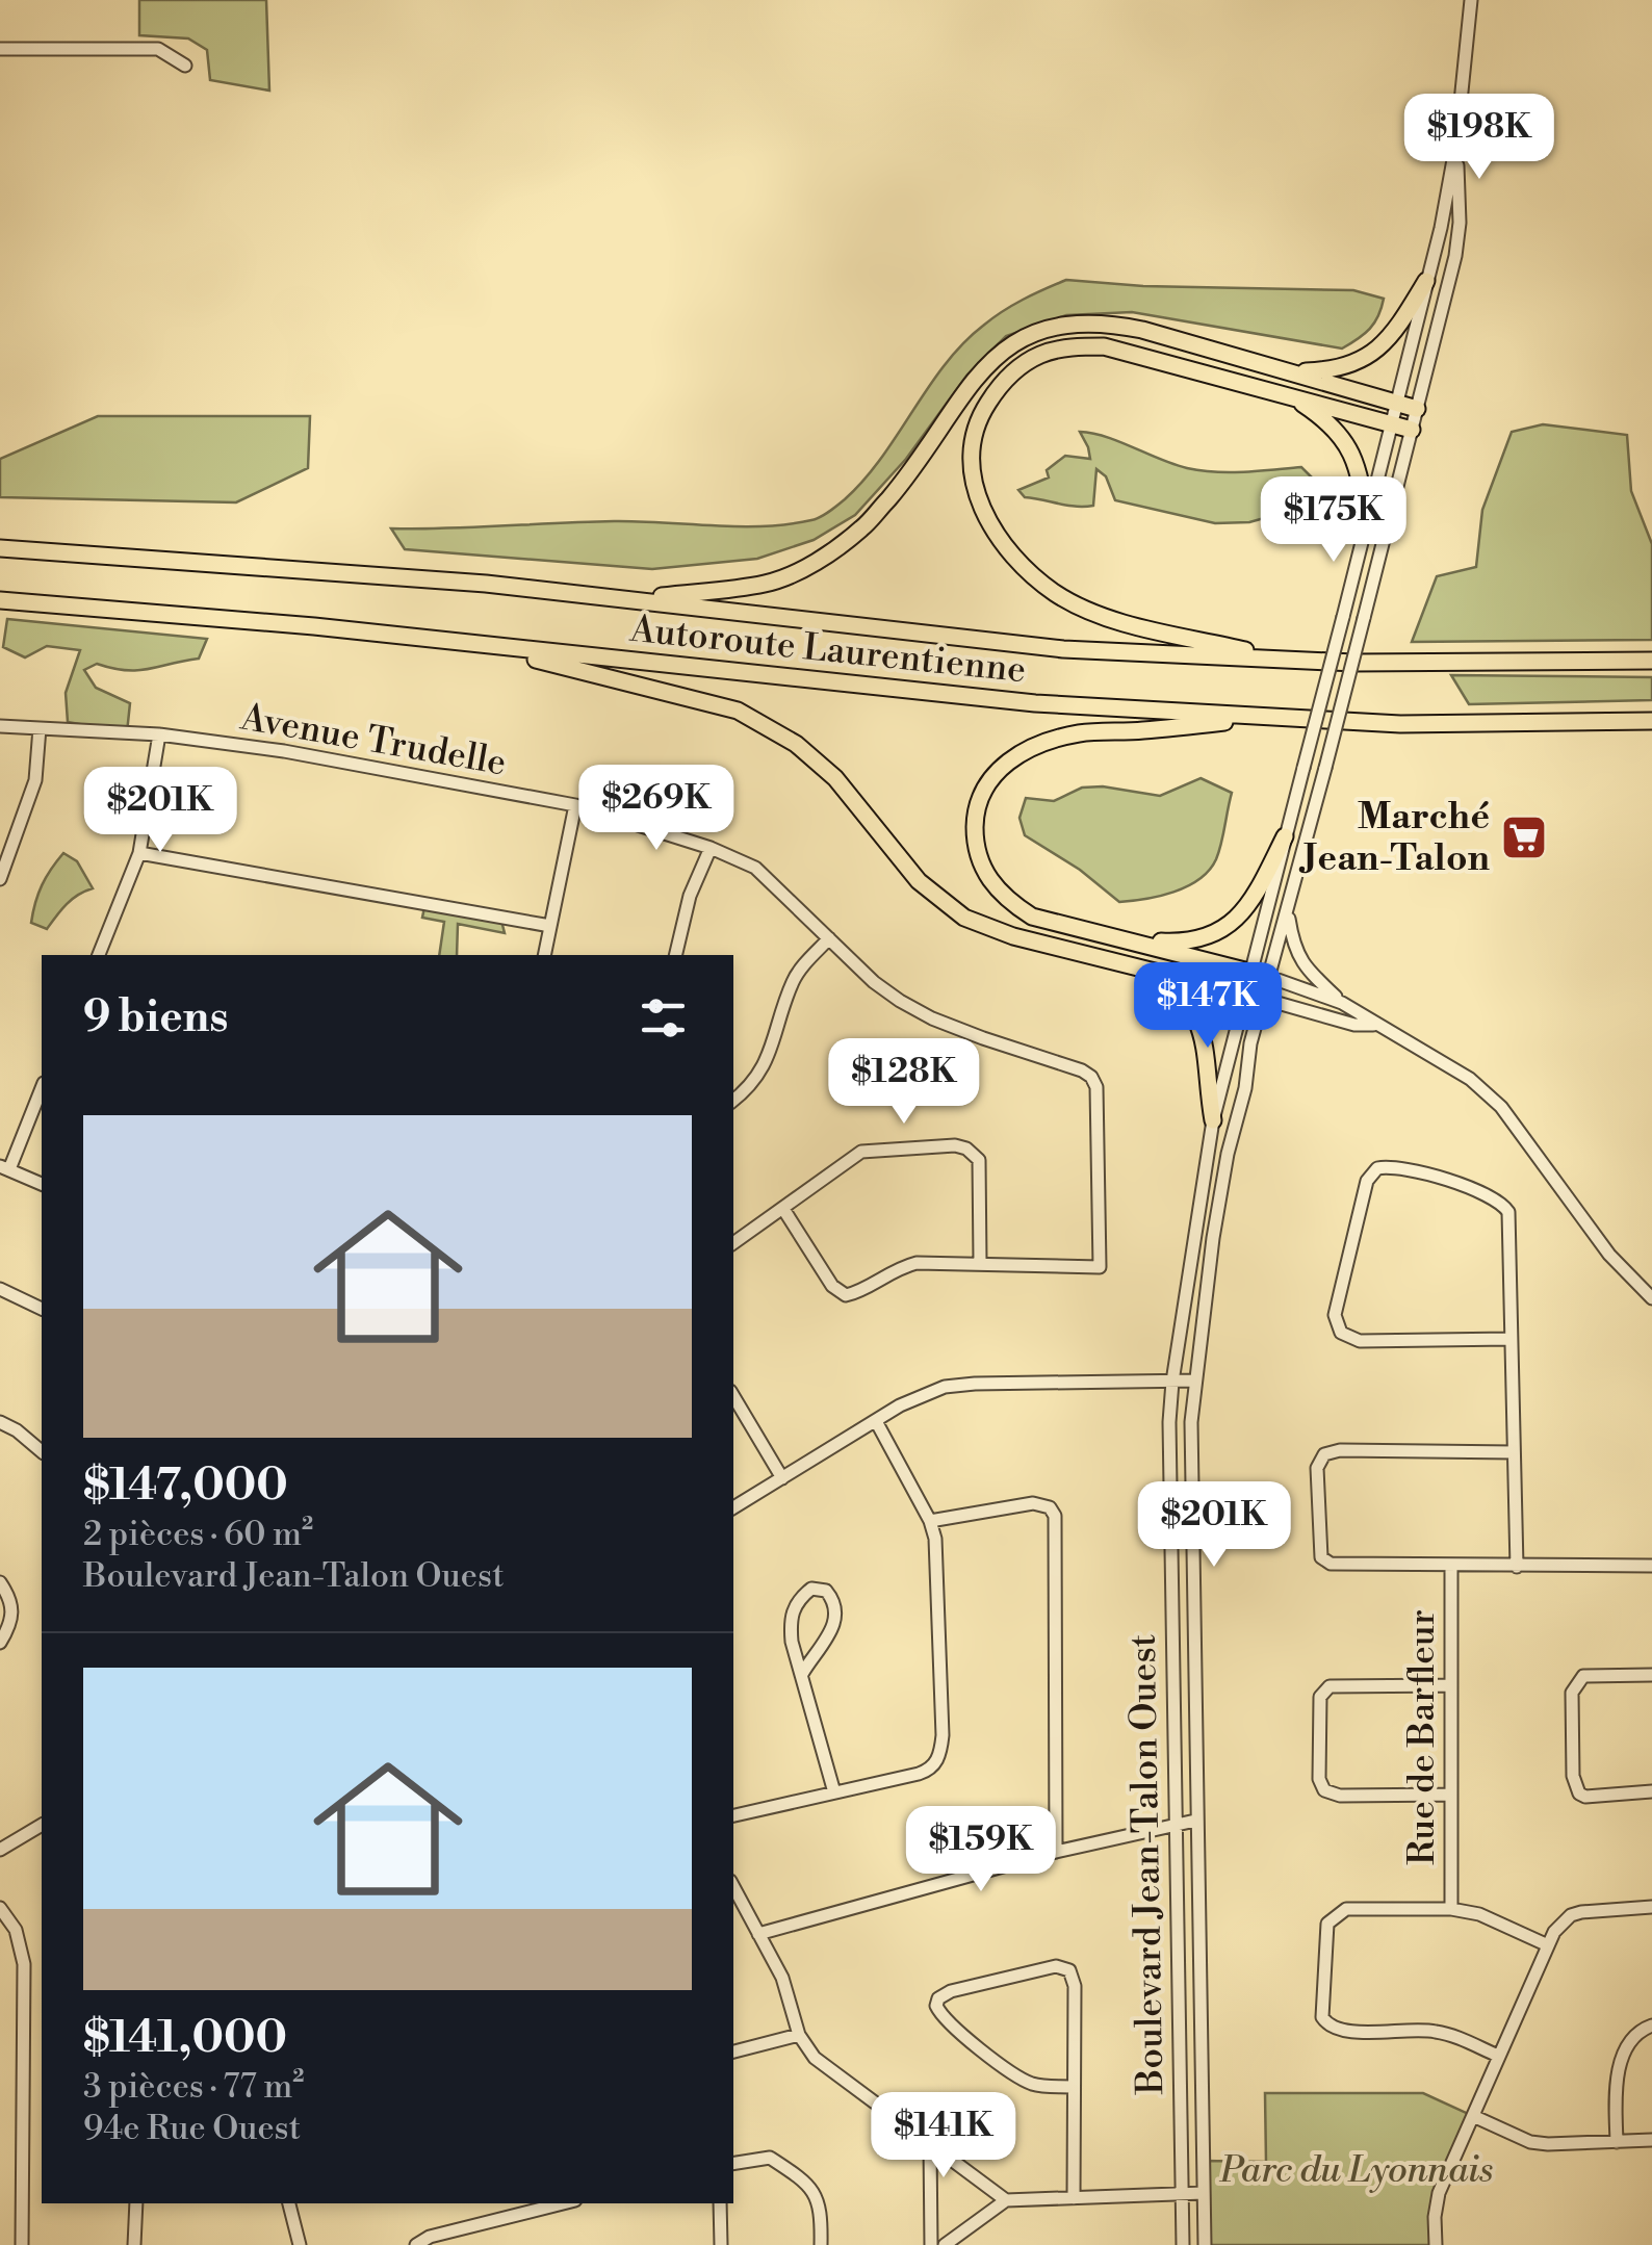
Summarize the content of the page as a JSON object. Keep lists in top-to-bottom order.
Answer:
{
  "streets": {
    "highway": ["Autoroute Laurentienne"],
    "street": ["Avenue Trudelle", "Rue de Barfleur", "Boulevard Jean-Talon Ouest"]
  },
  "parks": ["Parc du Lyonnais"],
  "places": {
    "supermarket": ["Marché Jean-Talon"]
  },
  "page": {
    "price": [
      "$198K",
      "$175K",
      "$269K",
      "$201K",
      "$147K",
      "$128K",
      "$201K",
      "$159K",
      "$141K"
    ],
    "heading": "9 biens",
    "list": [
      {
        "name": "$147,000",
        "note": "2 pièces · 60 m² · Boulevard Jean-Talon Ouest"
      },
      {
        "name": "$141,000",
        "note": "3 pièces · 77 m² · 94e Rue Ouest"
      }
    ]
  }
}
